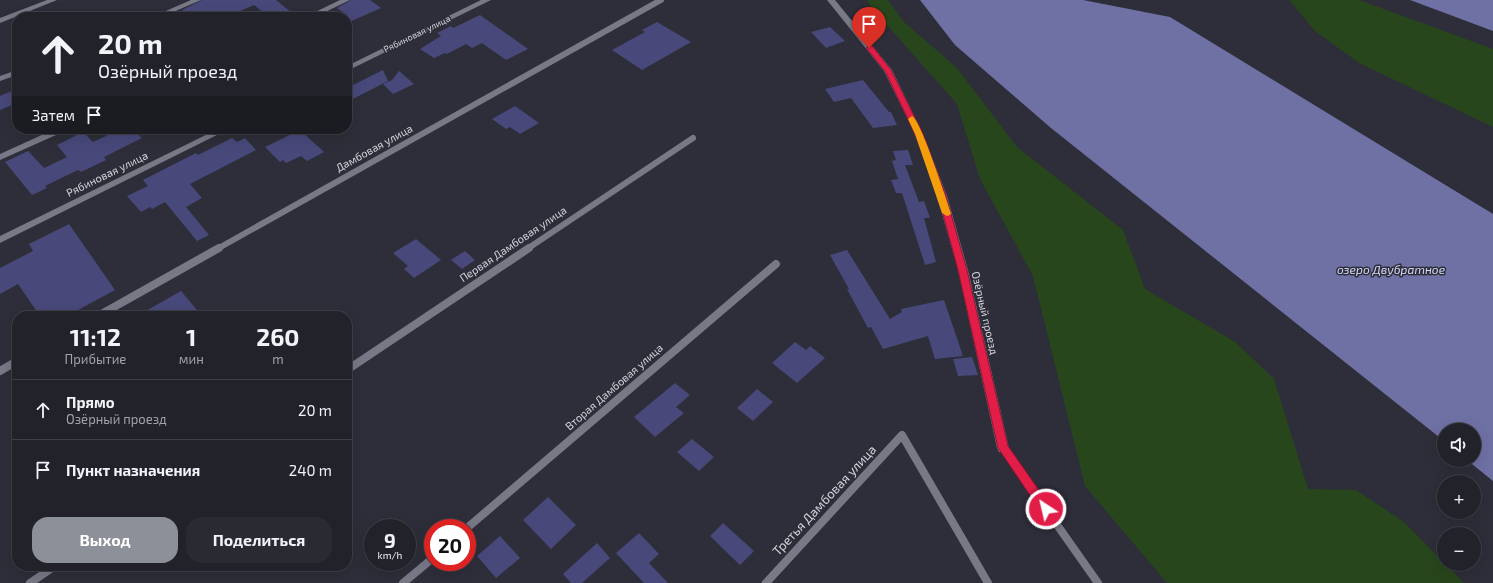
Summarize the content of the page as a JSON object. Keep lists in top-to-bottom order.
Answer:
{
  "streets": {
    "street": ["Рябиновая улица", "Озёрный проезд"],
    "lane": [
      "Дамбовая улица",
      "Первая Дамбовая улица",
      "Вторая Дамбовая улица",
      "Третья Дамбовая улица"
    ]
  },
  "water": ["озеро Двубратное"],
  "page": {
    "turn": ["20 m", "Озёрный проезд"],
    "then": "Затем",
    "eta": [
      "11:12",
      "Прибытие",
      "1",
      "мин",
      "260",
      "m"
    ],
    "list": [
      {
        "name": "Прямо",
        "note": "Озёрный проезд",
        "value": "20 m"
      },
      {
        "name": "Пункт назначения",
        "value": "240 m"
      }
    ],
    "map_buttons": ["+", "−"],
    "buttons": ["Выход", "Поделиться"],
    "speed": "9 km/h",
    "limit": "20"
  }
}
